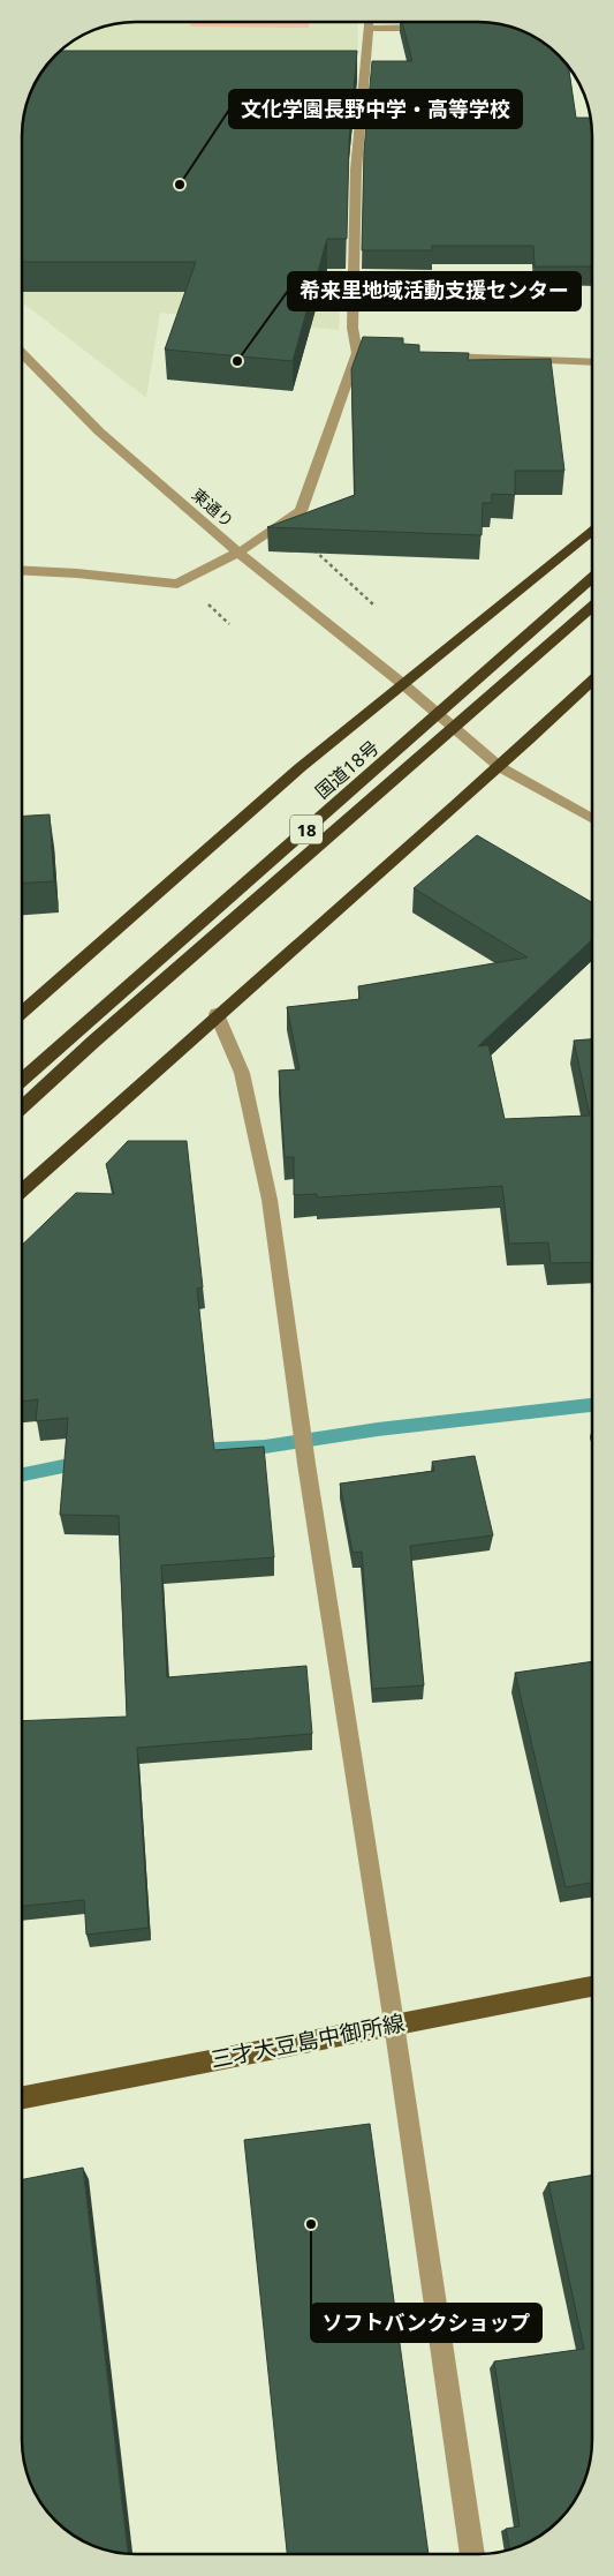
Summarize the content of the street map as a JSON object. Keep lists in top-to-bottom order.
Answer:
{
  "streets": {
    "highway": ["国道18号", "18"],
    "main road": ["三才大豆島中御所線"],
    "street": ["東通り"]
  },
  "places": ["文化学園長野中学・高等学校", "希来里地域活動支援センター", "ソフトバンクショップ"]
}
